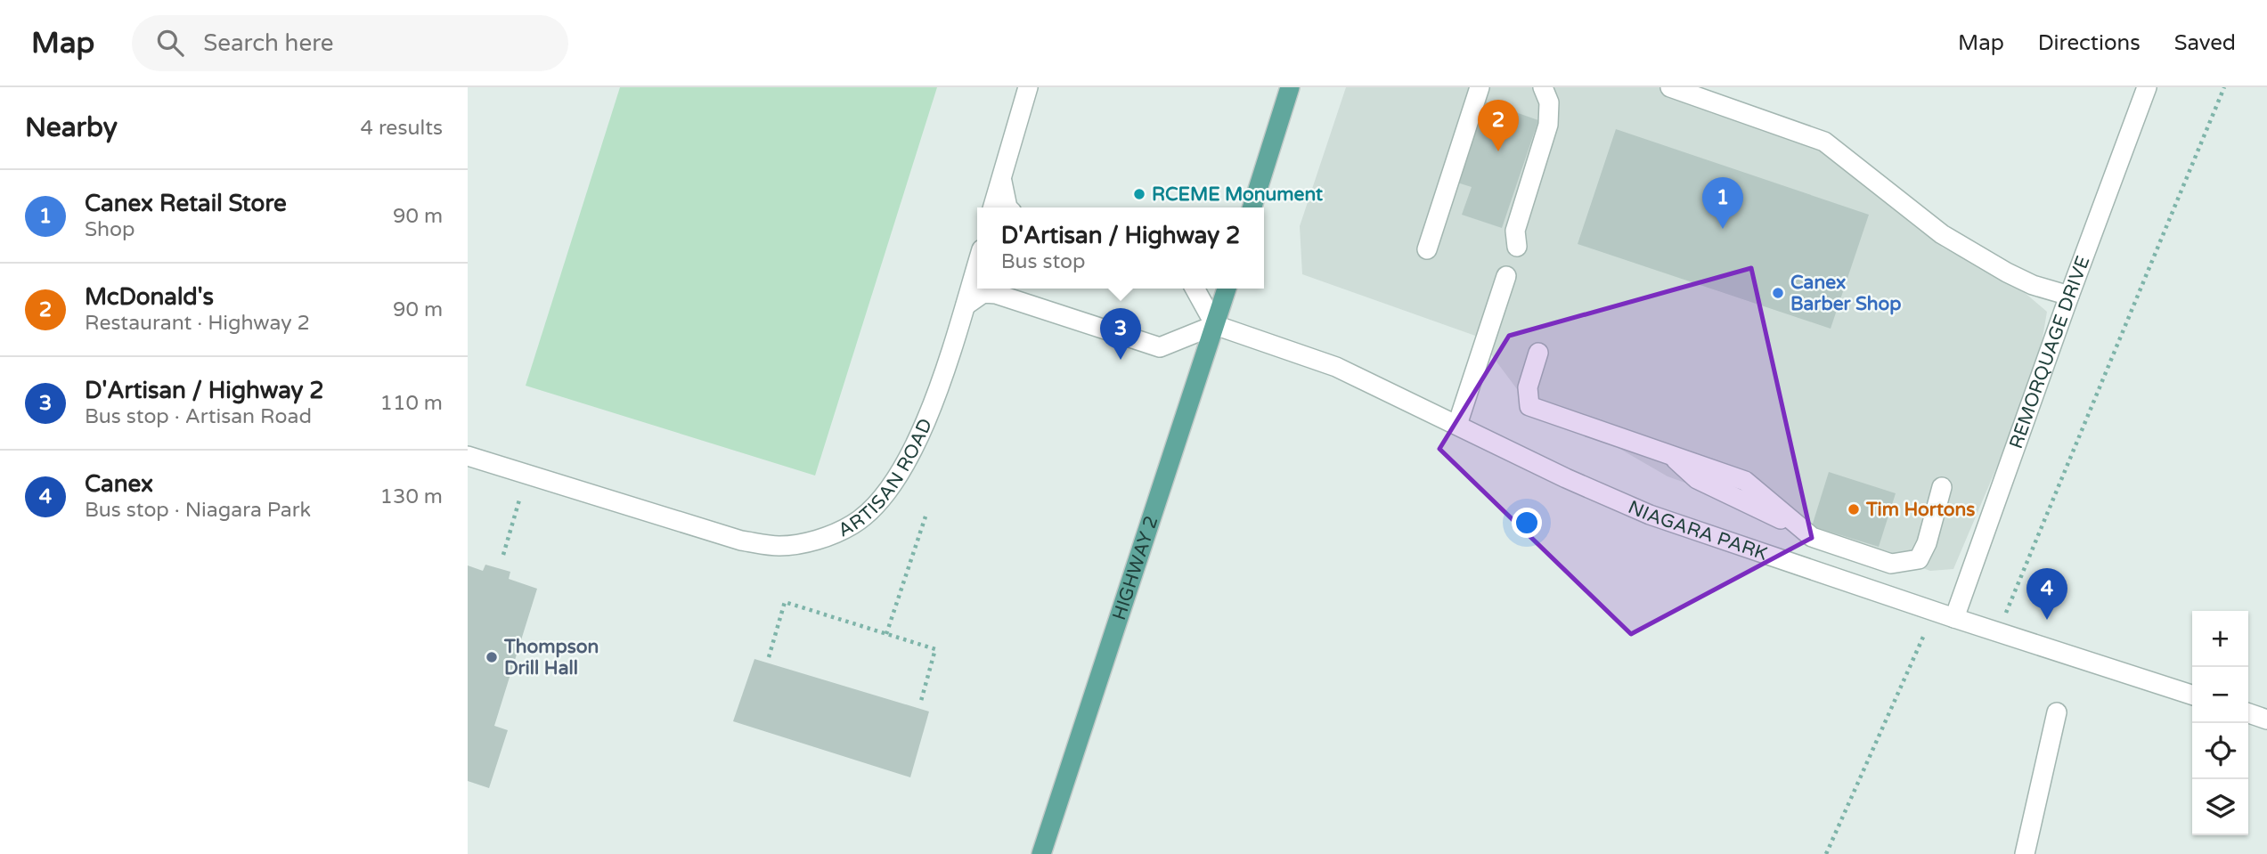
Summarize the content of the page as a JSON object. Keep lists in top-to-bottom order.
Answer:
{
  "streets": {
    "main road": ["HIGHWAY 2"],
    "street": ["REMORQUAGE DRIVE", "ARTISAN ROAD", "NIAGARA PARK"]
  },
  "crossings": [
    ["REMORQUAGE DRIVE", "NIAGARA PARK"],
    ["NIAGARA PARK", "HIGHWAY 2"]
  ],
  "places": [
    "RCEME Monument",
    "Canex Barber Shop",
    "Tim Hortons",
    "Thompson Drill Hall"
  ],
  "page": {
    "header": "Map",
    "search": "Search here",
    "nav": ["Map", "Directions", "Saved"],
    "heading": ["Nearby", "4 results"],
    "pins": [
      "2",
      "1",
      "3",
      "4"
    ],
    "list": [
      {
        "mark": "1",
        "name": "Canex Retail Store",
        "note": "Shop",
        "value": "90 m"
      },
      {
        "mark": "2",
        "name": "McDonald's",
        "note": "Restaurant · Highway 2",
        "value": "90 m"
      },
      {
        "mark": "3",
        "name": "D'Artisan / Highway 2",
        "note": "Bus stop · Artisan Road",
        "value": "110 m"
      },
      {
        "mark": "4",
        "name": "Canex",
        "note": "Bus stop · Niagara Park",
        "value": "130 m"
      }
    ],
    "popup": ["D'Artisan / Highway 2", "Bus stop"],
    "map_buttons": ["+", "−"]
  }
}
